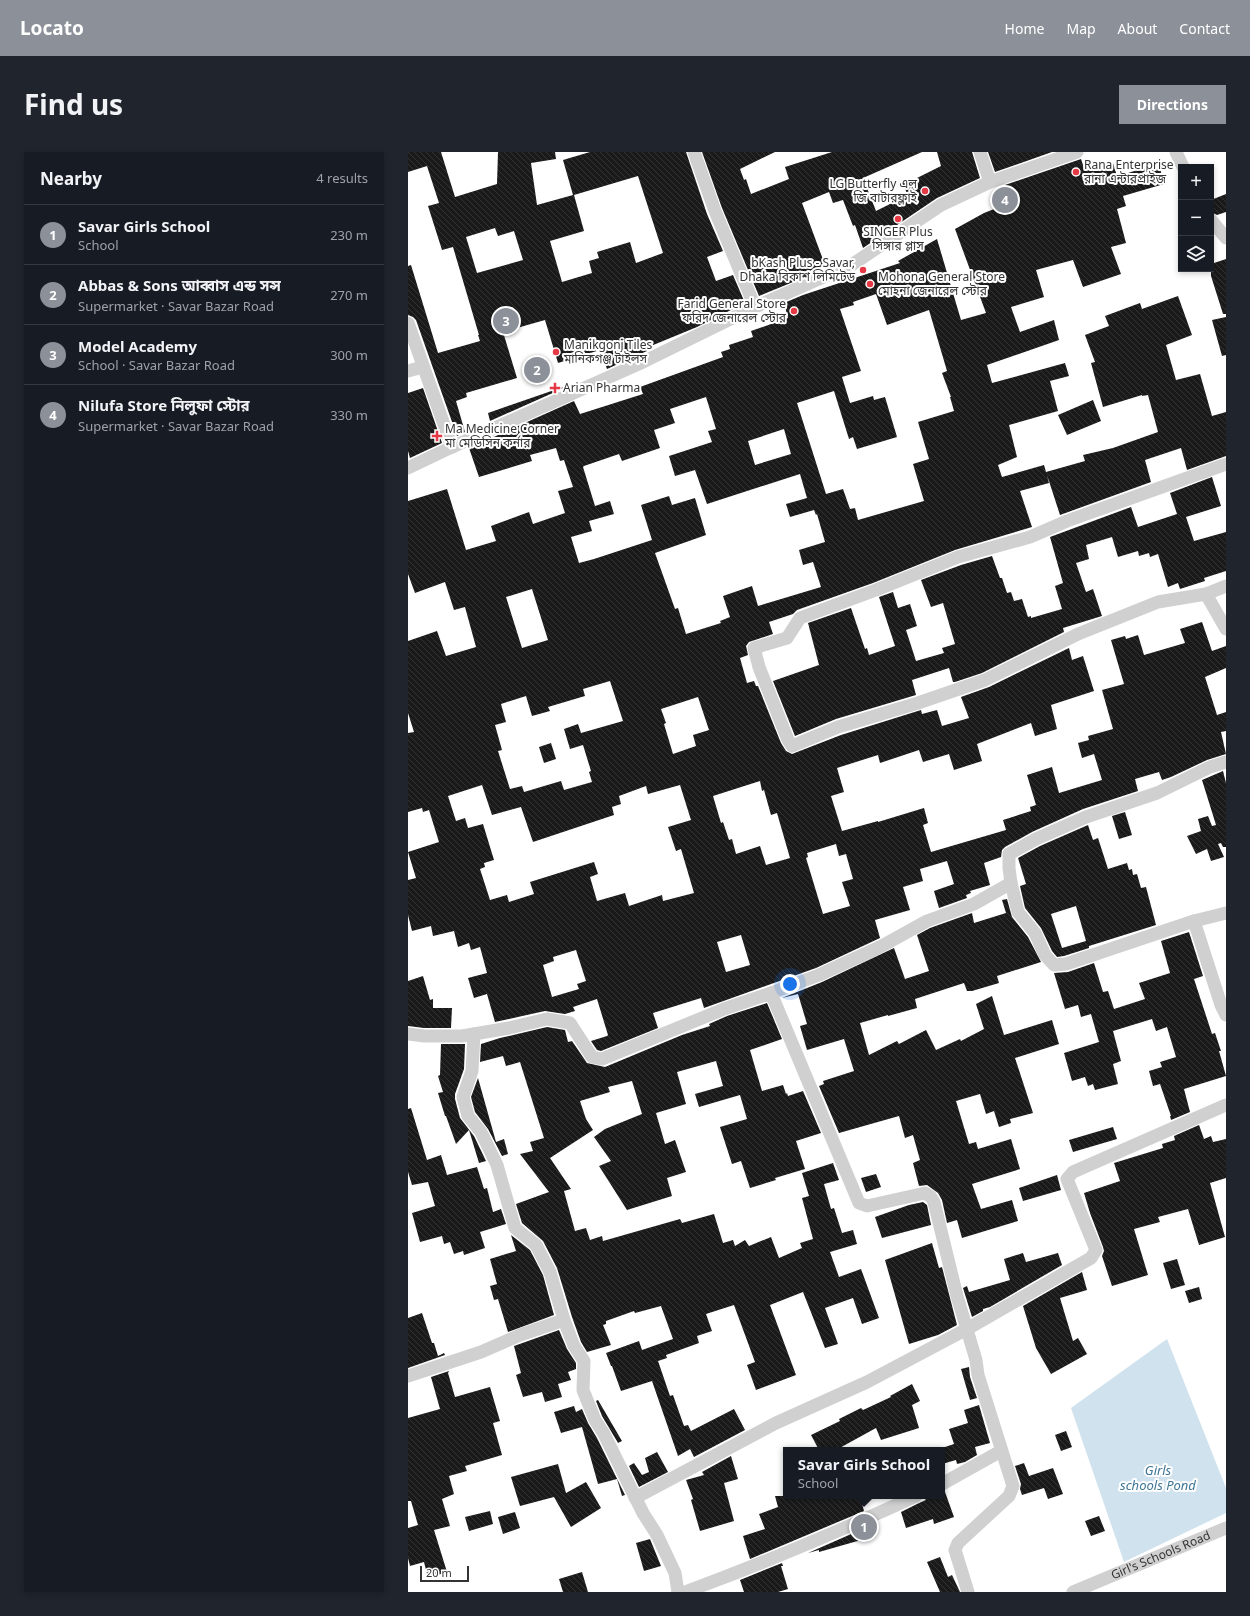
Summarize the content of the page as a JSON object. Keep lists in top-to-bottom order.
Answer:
{
  "streets": {
    "street": ["Girl's Schools Road"]
  },
  "water": ["Girls schools Pond"],
  "places": {
    "other": [
      "Rana Enterprise রানা এন্টারপ্রাইজ",
      "LG Butterfly এল জি বাটারফ্লাই",
      "SINGER Plus সিঙ্গার প্লাস",
      "bKash Plus - Savar, Dhaka বিকাশ লিমিটেড",
      "Mohona General Store মোহনা জেনারেল স্টোর",
      "Farid General Store ফরিদ জেনারেল স্টোর",
      "Manikgonj Tiles মানিকগঞ্জ টাইলস"
    ],
    "health": ["Arian Pharma", "Ma Medicine Corner মা মেডিসিন কর্নার"]
  },
  "scale_bar": "20 m",
  "page": {
    "header": "Locato",
    "nav": [
      "Home",
      "Map",
      "About",
      "Contact"
    ],
    "title": "Find us",
    "buttons": "Directions",
    "heading": ["Nearby", "4 results"],
    "map_buttons": ["+", "−"],
    "pins": [
      "4",
      "3",
      "2",
      "1"
    ],
    "list": [
      {
        "mark": "1",
        "name": "Savar Girls School",
        "note": "School",
        "value": "230 m"
      },
      {
        "mark": "2",
        "name": "Abbas & Sons আব্বাস এন্ড সন্স",
        "note": "Supermarket · Savar Bazar Road",
        "value": "270 m"
      },
      {
        "mark": "3",
        "name": "Model Academy",
        "note": "School · Savar Bazar Road",
        "value": "300 m"
      },
      {
        "mark": "4",
        "name": "Nilufa Store নিলুফা স্টোর",
        "note": "Supermarket · Savar Bazar Road",
        "value": "330 m"
      }
    ],
    "popup": ["Savar Girls School", "School"],
    "scale": "20 m"
  }
}
